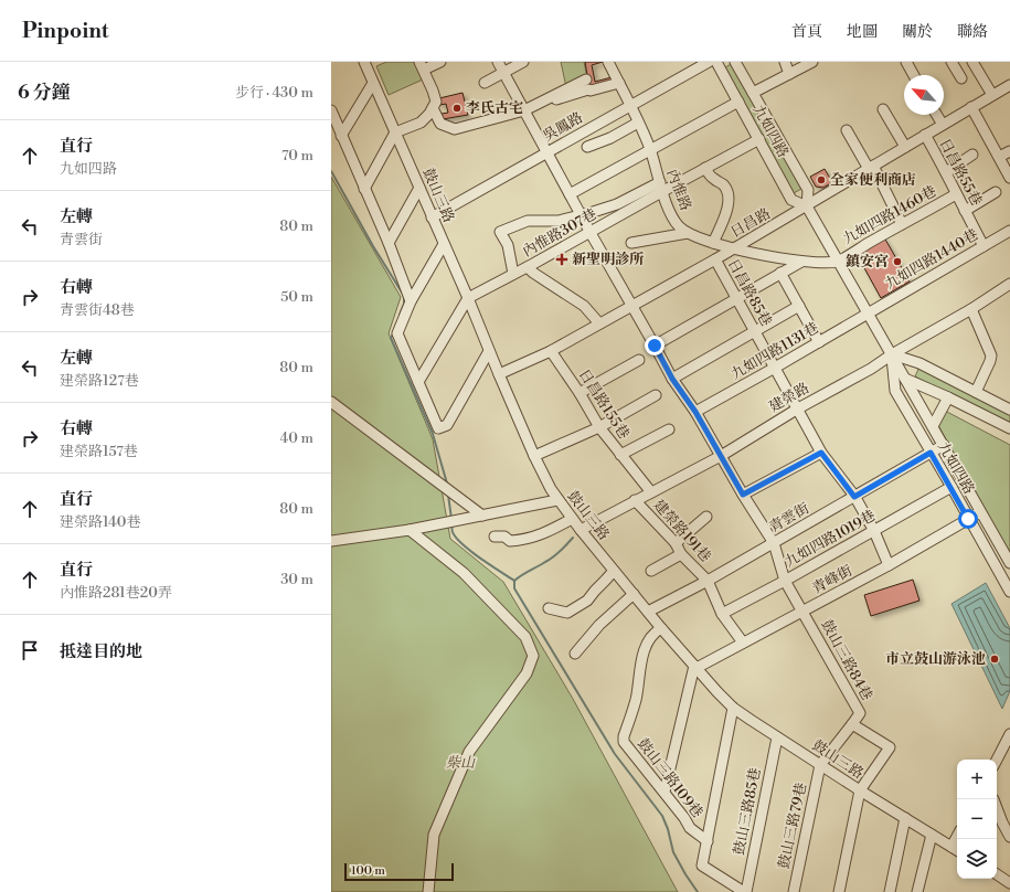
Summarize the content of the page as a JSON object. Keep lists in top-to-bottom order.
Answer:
{
  "streets": {
    "street": [
      "吳鳳路",
      "九如四路",
      "日昌路55巷",
      "內惟路",
      "鼓山三路",
      "九如四路1460巷",
      "日昌路",
      "內惟路307巷",
      "九如四路1440巷",
      "日昌路85巷",
      "九如四路1131巷",
      "建榮路",
      "日昌路155巷",
      "青雲街",
      "建榮路191巷",
      "九如四路1019巷",
      "青峰街",
      "鼓山三路84巷",
      "鼓山三路109巷",
      "鼓山三路85巷",
      "鼓山三路79巷"
    ]
  },
  "crossings": [
    ["吳鳳路", "內惟路"],
    ["吳鳳路", "鼓山三路"],
    ["九如四路", "內惟路"],
    ["九如四路", "九如四路1460巷"],
    ["九如四路", "日昌路"],
    ["九如四路", "九如四路1440巷"],
    ["九如四路", "九如四路1131巷"],
    ["九如四路", "建榮路"],
    ["九如四路", "青雲街"],
    ["九如四路", "九如四路1019巷"],
    ["九如四路", "青峰街"],
    ["日昌路55巷", "九如四路1460巷"],
    ["日昌路55巷", "日昌路"],
    ["日昌路55巷", "九如四路1440巷"],
    ["內惟路", "九如四路1460巷"],
    ["內惟路", "日昌路"],
    ["內惟路", "內惟路307巷"],
    ["鼓山三路", "日昌路"],
    ["鼓山三路", "內惟路307巷"],
    ["鼓山三路", "建榮路"],
    ["鼓山三路", "青雲街"],
    ["鼓山三路", "青峰街"],
    ["鼓山三路", "鼓山三路109巷"],
    ["鼓山三路", "鼓山三路85巷"],
    ["鼓山三路", "鼓山三路79巷"],
    ["日昌路", "日昌路85巷"],
    ["日昌路", "日昌路155巷"],
    ["九如四路1440巷", "九如四路1131巷"],
    ["日昌路85巷", "九如四路1131巷"],
    ["日昌路85巷", "建榮路"],
    ["日昌路85巷", "青雲街"],
    ["日昌路85巷", "九如四路1019巷"],
    ["日昌路85巷", "青峰街"],
    ["建榮路", "日昌路155巷"],
    ["建榮路", "建榮路191巷"],
    ["青雲街", "建榮路191巷"],
    ["青峰街", "鼓山三路84巷"]
  ],
  "parks": ["柴山"],
  "places": {
    "other": [
      "李氏古宅",
      "全家便利商店",
      "鎮安宮",
      "市立鼓山游泳池"
    ],
    "health": ["新聖明診所"]
  },
  "scale_bar": "100 m",
  "north": "top left",
  "page": {
    "header": "Pinpoint",
    "nav": [
      "首頁",
      "地圖",
      "關於",
      "聯絡"
    ],
    "heading": ["6 分鐘", "步行 · 430 m"],
    "list": [
      ["直行", "九如四路", "70 m"],
      ["左轉", "青雲街", "80 m"],
      ["右轉", "青雲街48巷", "50 m"],
      ["左轉", "建榮路127巷", "80 m"],
      ["右轉", "建榮路157巷", "40 m"],
      ["直行", "建榮路140巷", "80 m"],
      ["直行", "內惟路281巷20弄", "30 m"],
      "抵達目的地"
    ],
    "map_buttons": ["+", "−"],
    "scale": "100 m"
  }
}
